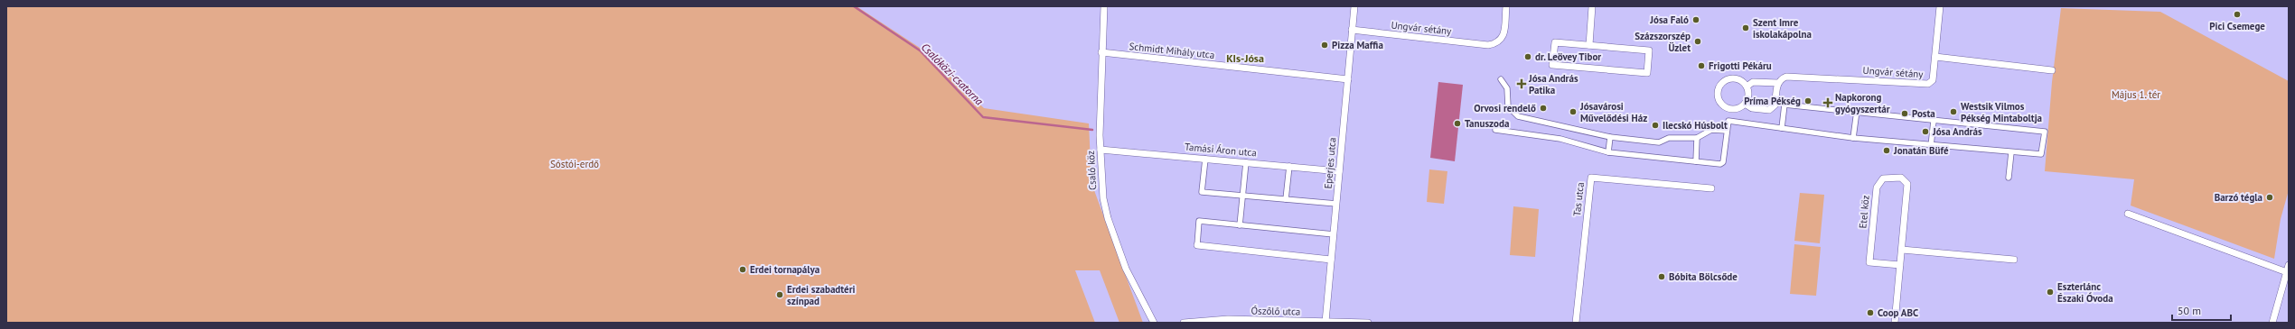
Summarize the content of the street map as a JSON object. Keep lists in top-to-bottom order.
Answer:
{
  "streets": {
    "street": [
      "Ungvár sétány",
      "Schmidt Mihály utca",
      "Tamási Áron utca",
      "Eperjes utca",
      "Csaló köz",
      "Tas utca",
      "Etel köz",
      "Ószőlő utca"
    ]
  },
  "crossings": [
    ["Ungvár sétány", "Eperjes utca"],
    ["Schmidt Mihály utca", "Eperjes utca"],
    ["Schmidt Mihály utca", "Csaló köz"],
    ["Tamási Áron utca", "Eperjes utca"],
    ["Tamási Áron utca", "Csaló köz"],
    ["Eperjes utca", "Ószőlő utca"]
  ],
  "districts": ["KIs-Jósa"],
  "water": ["Csalóközi-csatorna"],
  "parks": ["Május 1. tér", "Sóstói-erdő"],
  "places": {
    "other": [
      "Pici Csemege",
      "Jósa Faló",
      "Szent Imre iskolakápolna",
      "Százszorszép Üzlet",
      "Pizza Maffia",
      "dr. Leövey Tibor",
      "Frigotti Pékáru",
      "Príma Pékség",
      "Orvosi rendelő",
      "Jósavárosi Művelődési Ház",
      "Westsik Vilmos Pékség Mintaboltja",
      "Posta",
      "Tanuszoda",
      "Ilecskó Húsbolt",
      "Jósa András",
      "Jonatán Büfé",
      "Barzó tégla",
      "Erdei tornapálya",
      "Bóbita Bölcsőde",
      "Eszterlánc Északi Óvoda",
      "Erdei szabadtéri színpad",
      "Coop ABC"
    ],
    "health": ["Jósa András Patika", "Napkorong gyógyszertár"]
  },
  "scale_bar": "50 m"
}
